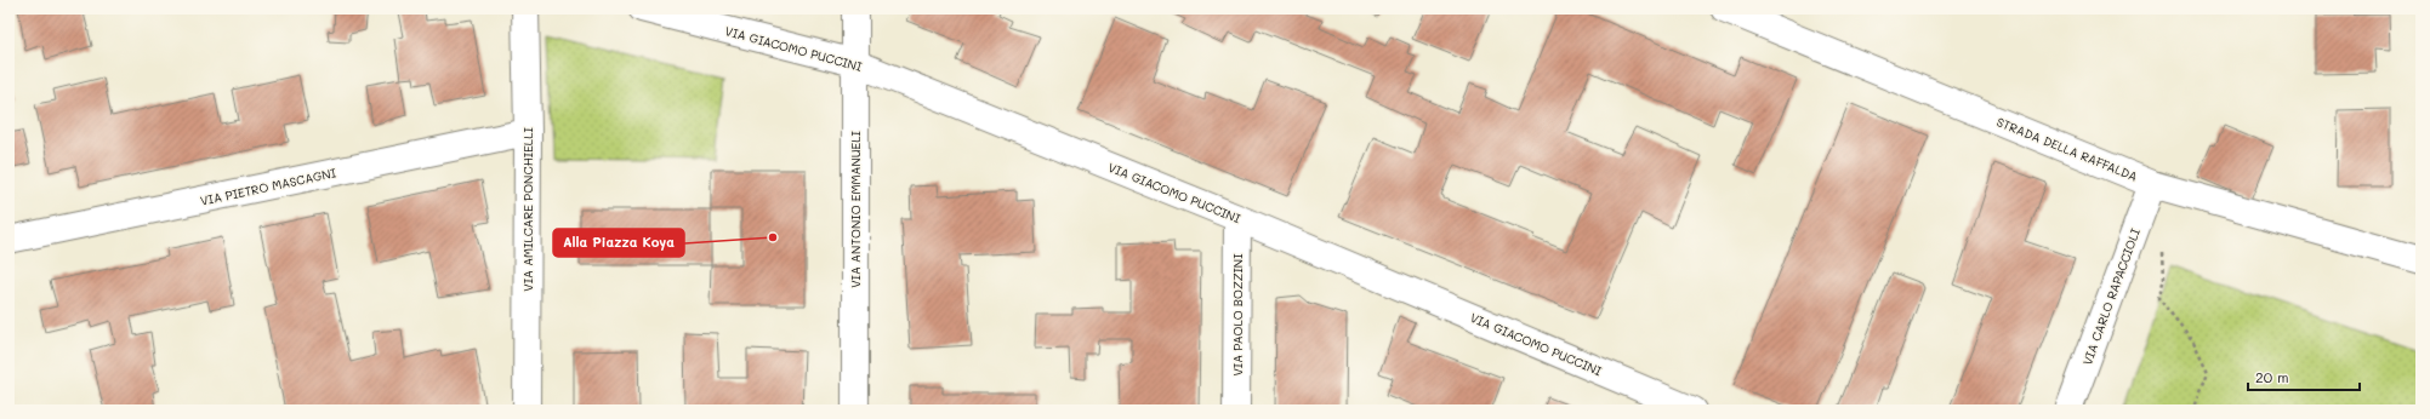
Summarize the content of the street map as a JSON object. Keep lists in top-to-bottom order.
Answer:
{
  "streets": {
    "street": [
      "VIA GIACOMO PUCCINI",
      "STRADA DELLA RAFFALDA",
      "VIA PIETRO MASCAGNI",
      "VIA AMILCARE PONCHIELLI",
      "VIA ANTONIO EMMANUELI",
      "VIA CARLO RAPACCIOLI",
      "VIA PAOLO BOZZINI"
    ]
  },
  "crossings": [
    ["VIA GIACOMO PUCCINI", "VIA ANTONIO EMMANUELI"],
    ["VIA GIACOMO PUCCINI", "VIA PAOLO BOZZINI"],
    ["STRADA DELLA RAFFALDA", "VIA CARLO RAPACCIOLI"],
    ["VIA PIETRO MASCAGNI", "VIA AMILCARE PONCHIELLI"]
  ],
  "places": ["Alla Piazza Koya"],
  "scale_bar": "20 m"
}
